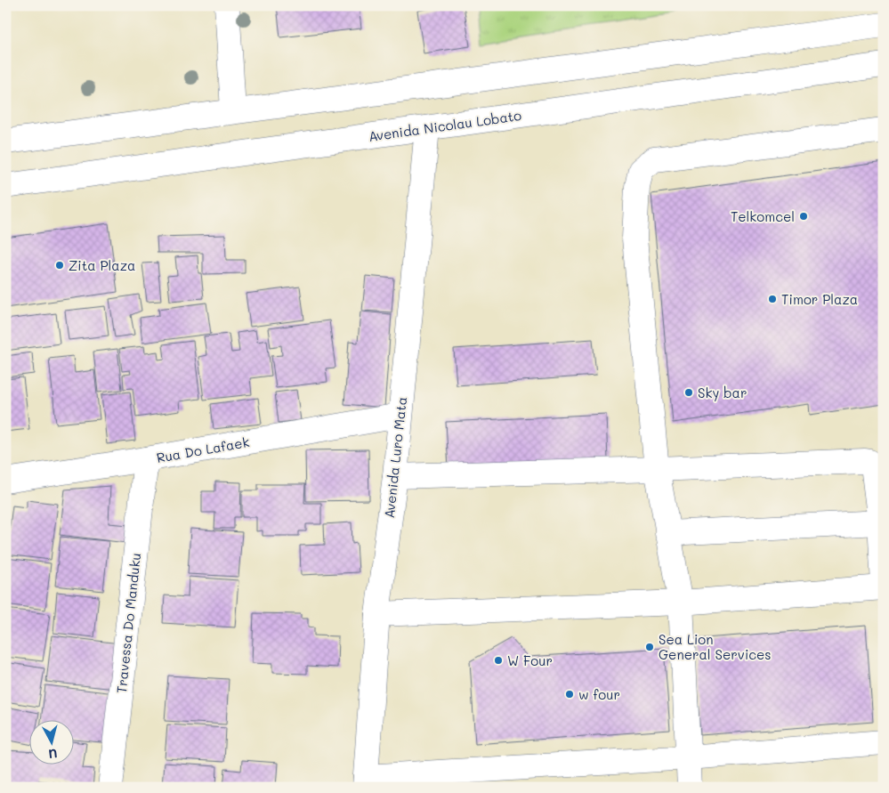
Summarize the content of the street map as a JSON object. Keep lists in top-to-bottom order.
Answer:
{
  "streets": {
    "main road": [
      "Avenida Nicolau Lobato",
      "Rua Do Lafaek",
      "Avenida Luro Mata",
      "Travessa Do Manduku"
    ]
  },
  "crossings": [
    ["Avenida Nicolau Lobato", "Avenida Luro Mata"],
    ["Rua Do Lafaek", "Avenida Luro Mata"],
    ["Rua Do Lafaek", "Travessa Do Manduku"]
  ],
  "places": [
    "Telkomcel",
    "Zita Plaza",
    "Timor Plaza",
    "Sky bar",
    "Sea Lion General Services",
    "W Four",
    "w four"
  ],
  "north": "bottom"
}
